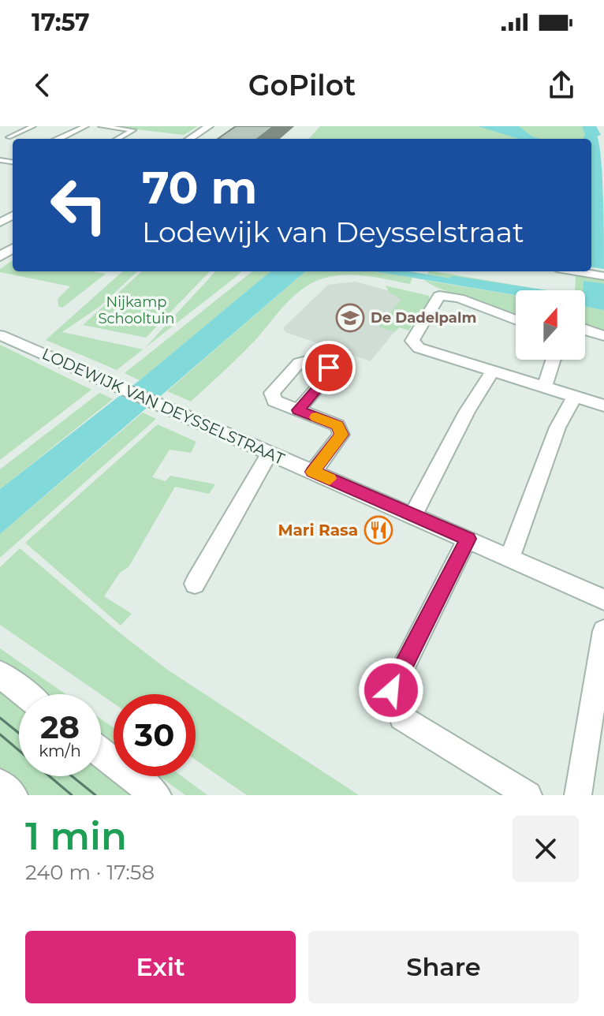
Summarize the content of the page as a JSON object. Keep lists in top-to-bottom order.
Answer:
{
  "streets": {
    "street": ["LODEWIJK VAN DEYSSELSTRAAT"]
  },
  "parks": ["Nijkamp Schooltuin"],
  "places": {
    "school or university": ["De Dadelpalm"],
    "restaurant": ["Mari Rasa"]
  },
  "north": "top",
  "page": {
    "status": "17:57",
    "header": "GoPilot",
    "turn": ["70 m", "Lodewijk van Deysselstraat"],
    "speed": "28 km/h",
    "limit": "30",
    "heading": ["1 min", "240 m · 17:58"],
    "buttons": ["Exit", "Share"]
  }
}
